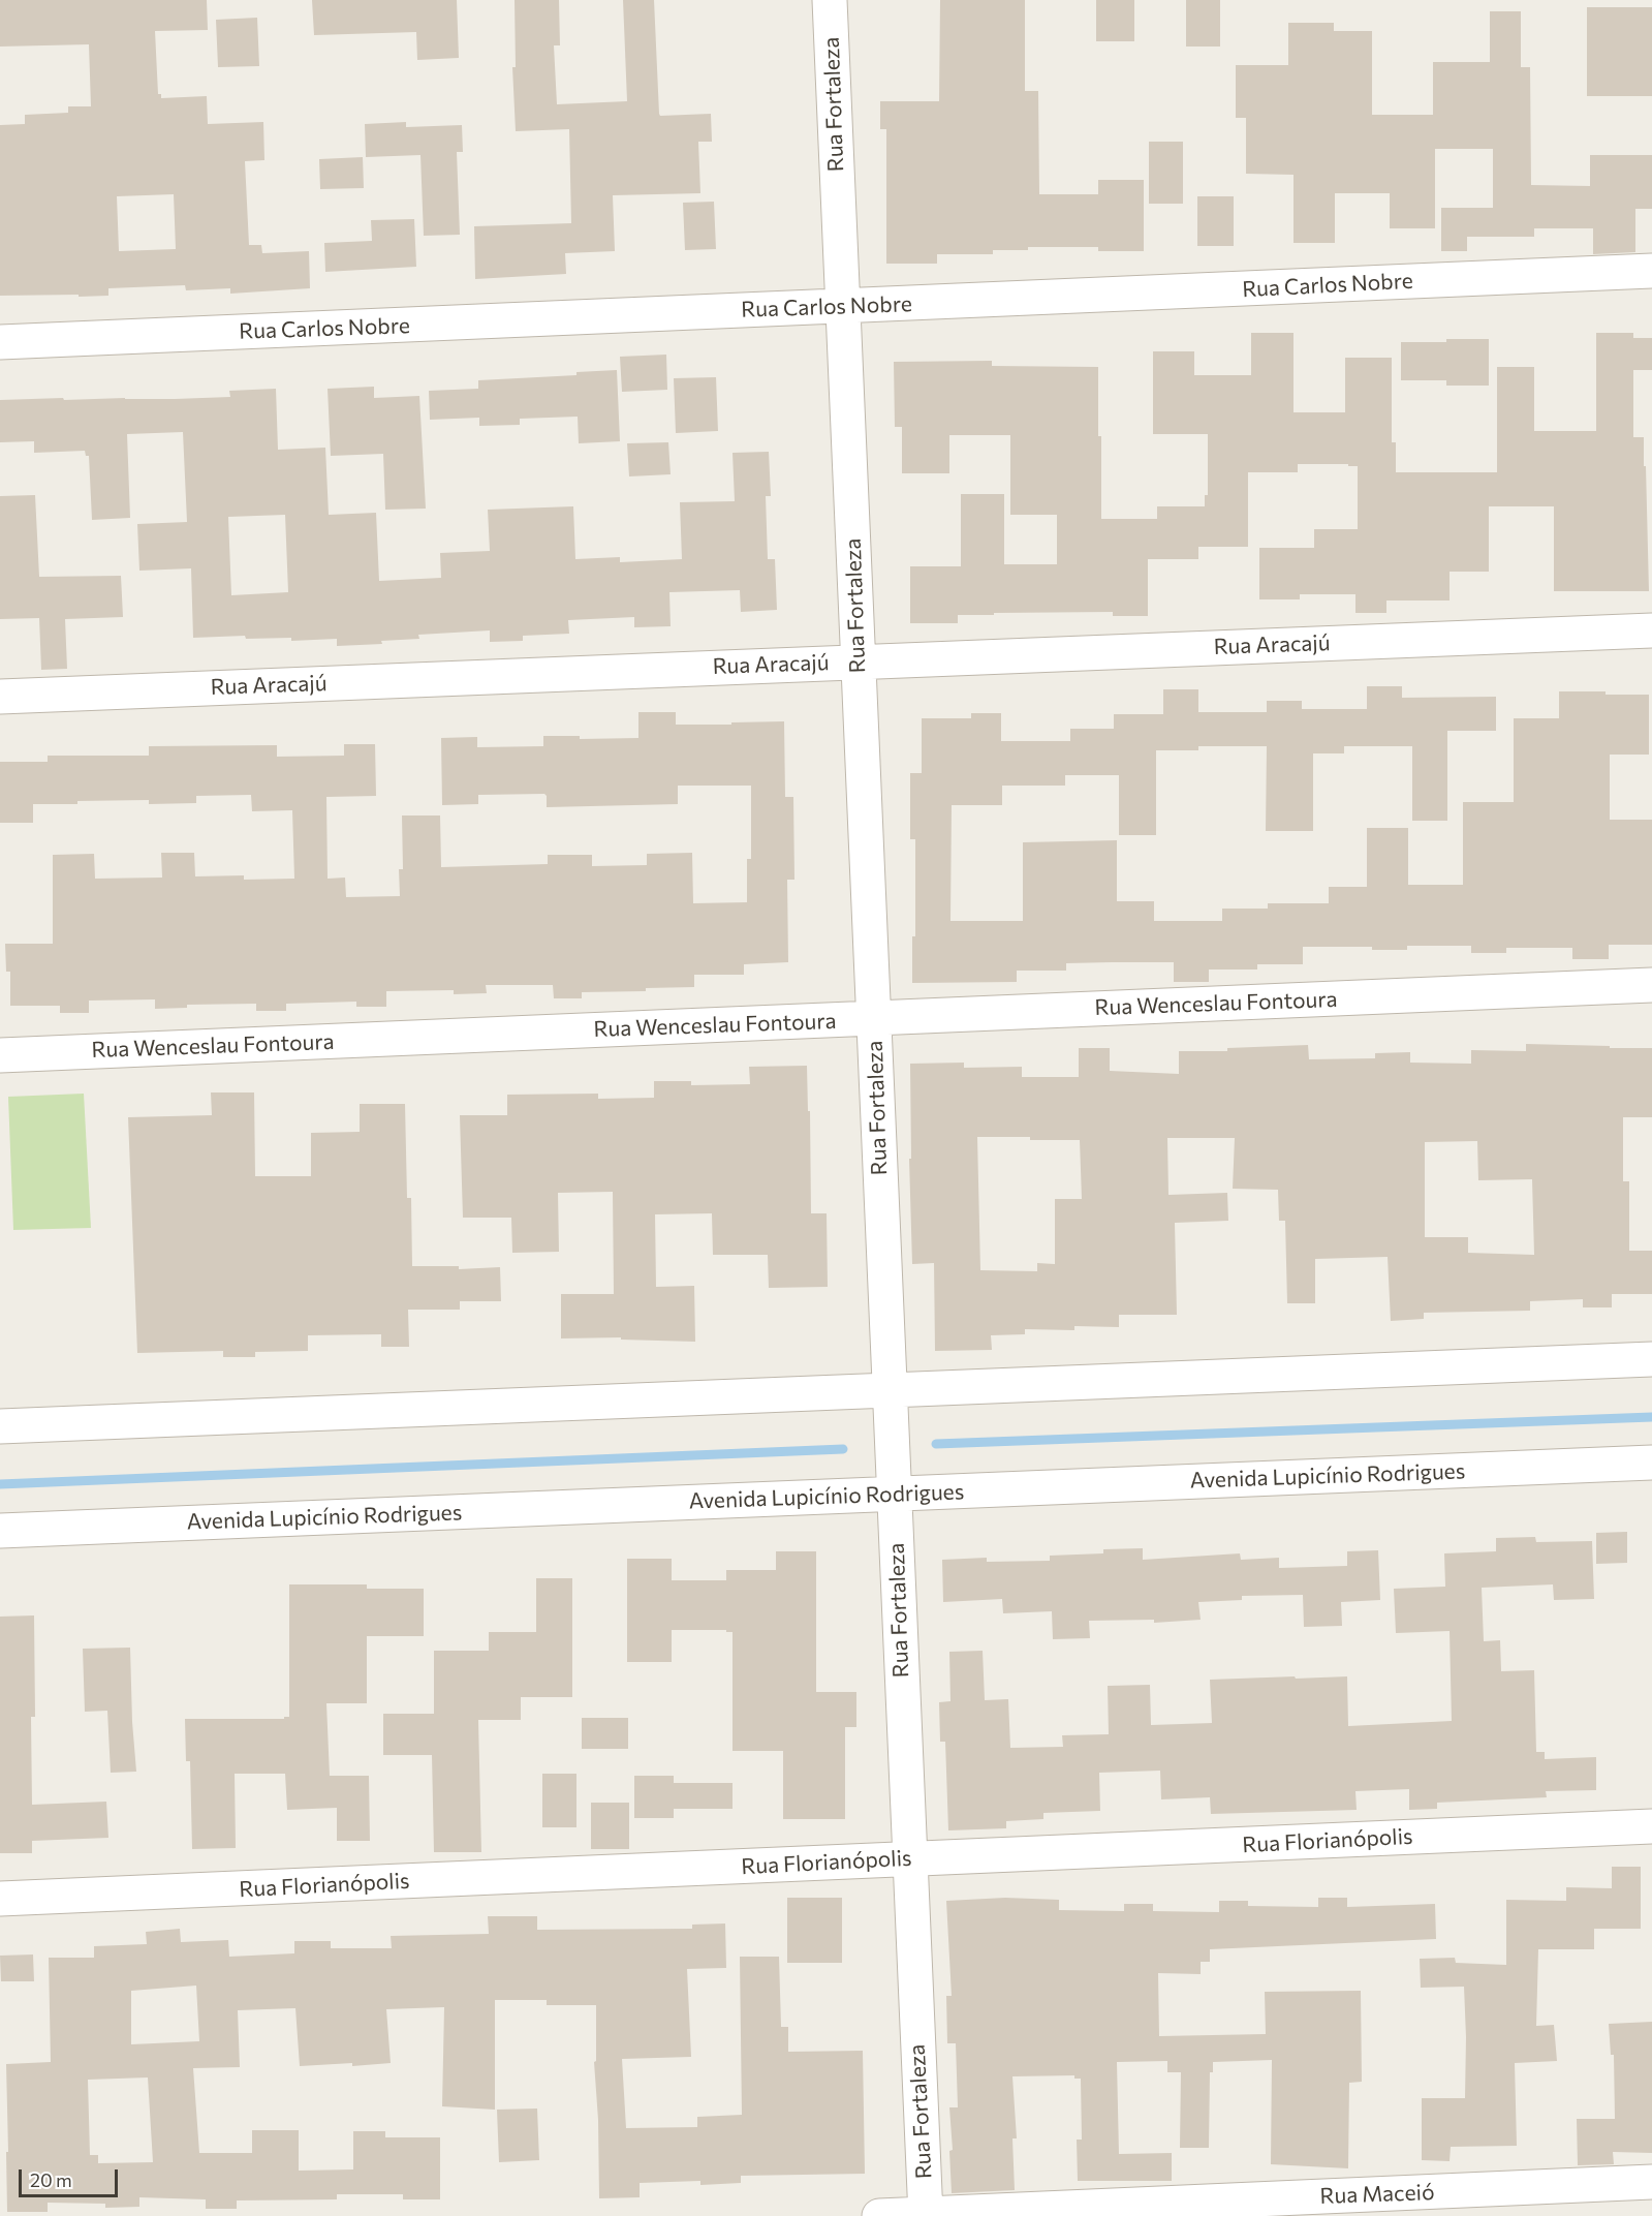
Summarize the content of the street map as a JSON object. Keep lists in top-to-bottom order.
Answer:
{
  "streets": {
    "street": [
      "Rua Fortaleza",
      "Rua Carlos Nobre",
      "Rua Aracajú",
      "Rua Wenceslau Fontoura",
      "Avenida Lupicínio Rodrigues",
      "Rua Florianópolis",
      "Rua Maceió"
    ]
  },
  "crossings": [
    ["Rua Fortaleza", "Rua Carlos Nobre"],
    ["Rua Fortaleza", "Rua Aracajú"],
    ["Rua Fortaleza", "Rua Wenceslau Fontoura"],
    ["Rua Fortaleza", "Avenida Lupicínio Rodrigues"],
    ["Rua Fortaleza", "Rua Florianópolis"],
    ["Rua Fortaleza", "Rua Maceió"]
  ],
  "scale_bar": "20 m"
}
